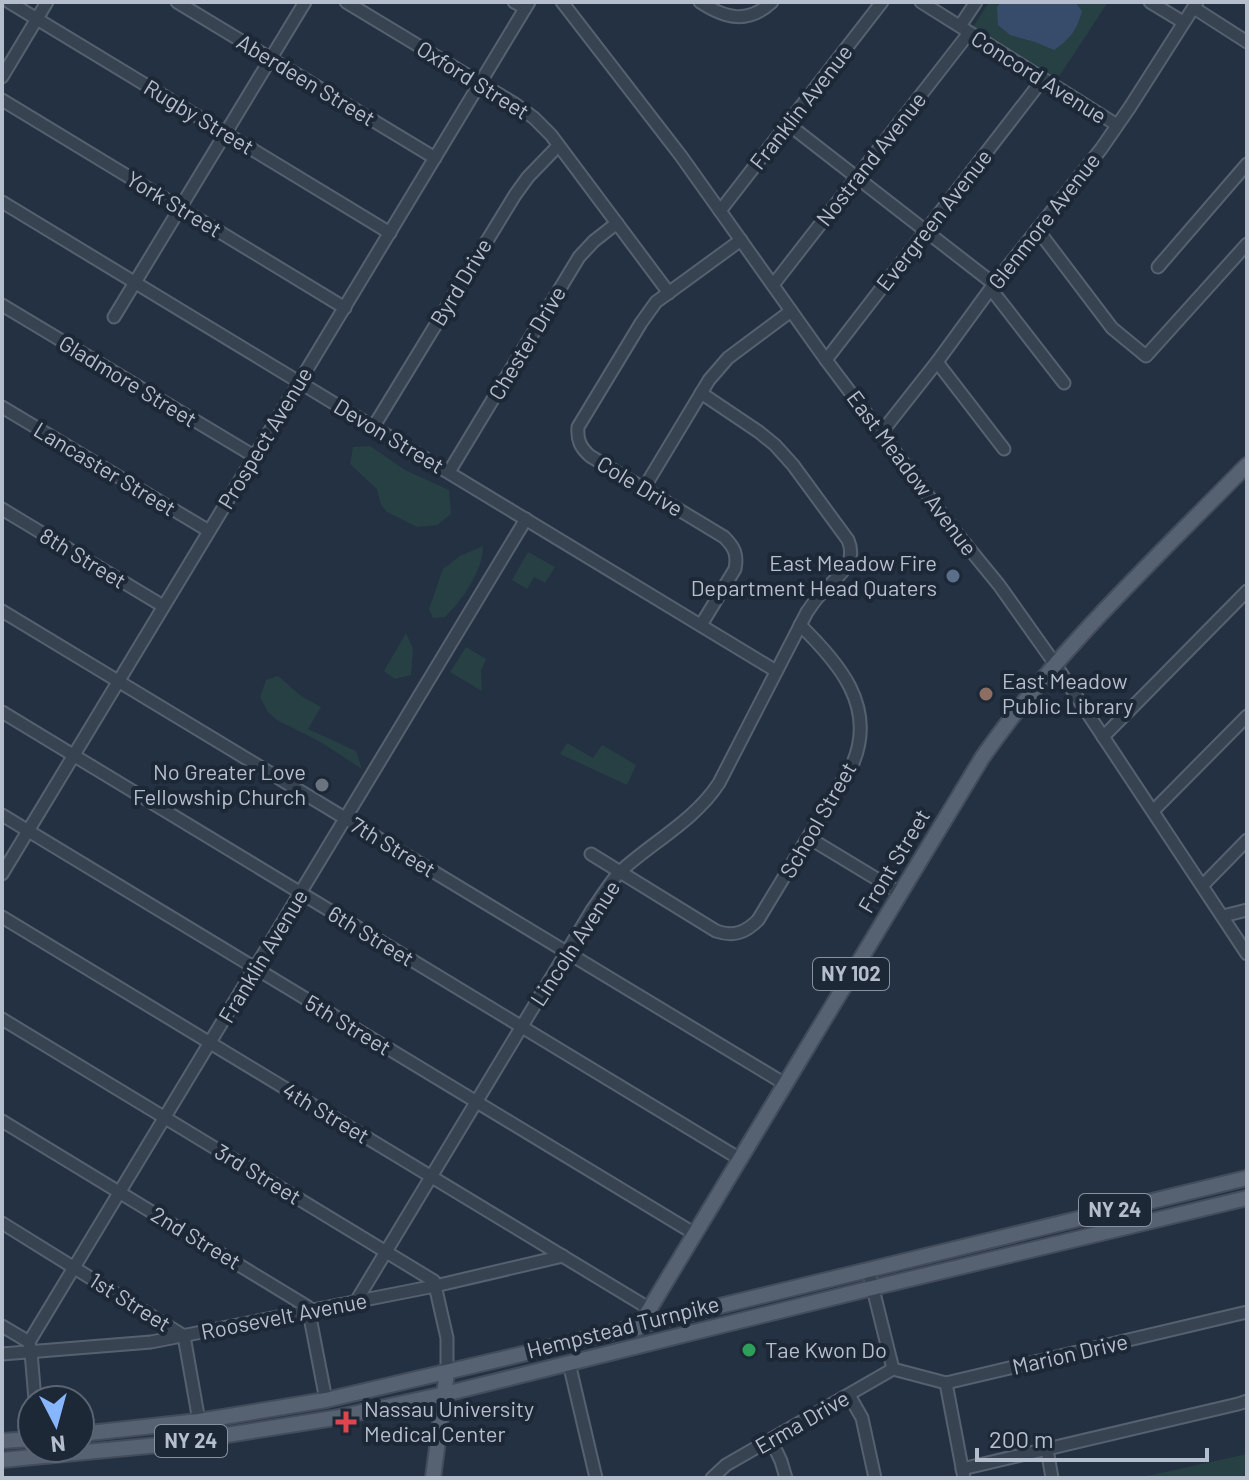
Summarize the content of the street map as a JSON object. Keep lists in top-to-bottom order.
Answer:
{
  "streets": {
    "main road": [
      "Front Street",
      "NY 102",
      "NY 24",
      "Hempstead Turnpike"
    ],
    "street": [
      "Concord Avenue",
      "Aberdeen Street",
      "Oxford Street",
      "Franklin Avenue",
      "Rugby Street",
      "Nostrand Avenue",
      "York Street",
      "Evergreen Avenue",
      "Glenmore Avenue",
      "Byrd Drive",
      "Chester Drive",
      "Gladmore Street",
      "Devon Street",
      "Prospect Avenue",
      "Lancaster Street",
      "East Meadow Avenue",
      "Cole Drive",
      "8th Street",
      "School Street",
      "7th Street",
      "6th Street",
      "Lincoln Avenue",
      "5th Street",
      "4th Street",
      "3rd Street",
      "2nd Street",
      "1st Street",
      "Roosevelt Avenue",
      "Marion Drive",
      "Erma Drive"
    ]
  },
  "crossings": [
    ["Concord Avenue", "Nostrand Avenue"],
    ["Concord Avenue", "Evergreen Avenue"],
    ["Concord Avenue", "Glenmore Avenue"],
    ["Aberdeen Street", "Prospect Avenue"],
    ["Oxford Street", "Byrd Drive"],
    ["Oxford Street", "Chester Drive"],
    ["Oxford Street", "Prospect Avenue"],
    ["Oxford Street", "Cole Drive"],
    ["Franklin Avenue", "Devon Street"],
    ["Franklin Avenue", "East Meadow Avenue"],
    ["Franklin Avenue", "7th Street"],
    ["Franklin Avenue", "6th Street"],
    ["Franklin Avenue", "5th Street"],
    ["Franklin Avenue", "4th Street"],
    ["Franklin Avenue", "3rd Street"],
    ["Franklin Avenue", "2nd Street"],
    ["Franklin Avenue", "1st Street"],
    ["Franklin Avenue", "Roosevelt Avenue"],
    ["Rugby Street", "Prospect Avenue"],
    ["Nostrand Avenue", "East Meadow Avenue"],
    ["York Street", "Prospect Avenue"],
    ["Evergreen Avenue", "East Meadow Avenue"],
    ["Glenmore Avenue", "East Meadow Avenue"],
    ["Byrd Drive", "Devon Street"],
    ["Chester Drive", "Devon Street"],
    ["Gladmore Street", "Prospect Avenue"],
    ["Devon Street", "Prospect Avenue"],
    ["Devon Street", "Cole Drive"],
    ["Devon Street", "Lincoln Avenue"],
    ["Prospect Avenue", "Lancaster Street"],
    ["Prospect Avenue", "8th Street"],
    ["Prospect Avenue", "7th Street"],
    ["Prospect Avenue", "6th Street"],
    ["Prospect Avenue", "5th Street"],
    ["East Meadow Avenue", "Cole Drive"],
    ["East Meadow Avenue", "Front Street"],
    ["School Street", "Lincoln Avenue"],
    ["7th Street", "Front Street"],
    ["7th Street", "Lincoln Avenue"],
    ["Front Street", "6th Street"],
    ["Front Street", "5th Street"],
    ["Front Street", "4th Street"],
    ["Front Street", "Hempstead Turnpike"],
    ["6th Street", "Lincoln Avenue"],
    ["Lincoln Avenue", "5th Street"],
    ["Lincoln Avenue", "4th Street"],
    ["Lincoln Avenue", "3rd Street"],
    ["Lincoln Avenue", "Roosevelt Avenue"],
    ["4th Street", "Roosevelt Avenue"],
    ["3rd Street", "Roosevelt Avenue"],
    ["2nd Street", "Roosevelt Avenue"],
    ["1st Street", "Roosevelt Avenue"],
    ["1st Street", "Hempstead Turnpike"],
    ["Marion Drive", "Erma Drive"]
  ],
  "places": {
    "other": [
      "East Meadow Fire Department Head Quaters",
      "East Meadow Public Library",
      "No Greater Love Fellowship Church",
      "Tae Kwon Do"
    ],
    "health": ["Nassau University Medical Center"]
  },
  "scale_bar": "200 m",
  "north": "bottom"
}
